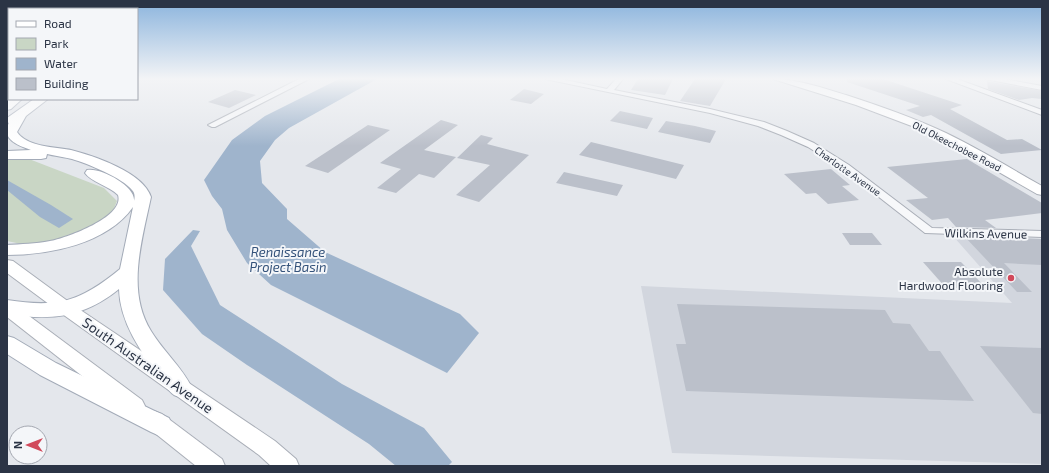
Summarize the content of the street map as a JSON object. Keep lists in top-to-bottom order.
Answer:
{
  "streets": {
    "main road": ["Old Okeechobee Road", "South Australian Avenue"],
    "street": ["Charlotte Avenue", "Wilkins Avenue"]
  },
  "crossings": [
    ["Charlotte Avenue", "Wilkins Avenue"]
  ],
  "water": ["Renaissance Project Basin"],
  "places": ["Absolute Hardwood Flooring"],
  "legend": [
    "Road",
    "Park",
    "Water",
    "Building"
  ],
  "north": "left"
}
